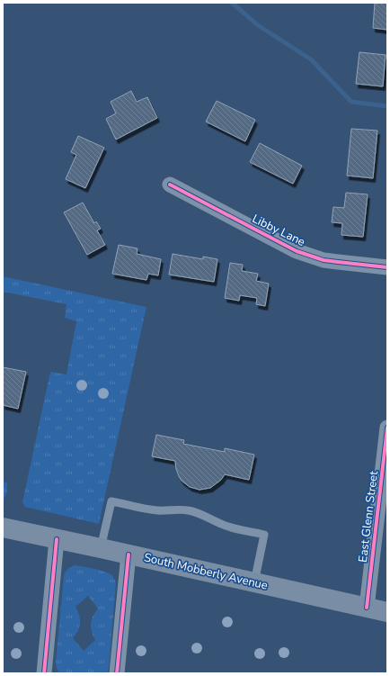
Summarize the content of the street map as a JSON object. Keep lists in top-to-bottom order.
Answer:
{
  "streets": {
    "main road": ["South Mobberly Avenue"],
    "street": ["Libby Lane", "East Glenn Street"]
  },
  "crossings": [
    ["East Glenn Street", "South Mobberly Avenue"]
  ]
}
